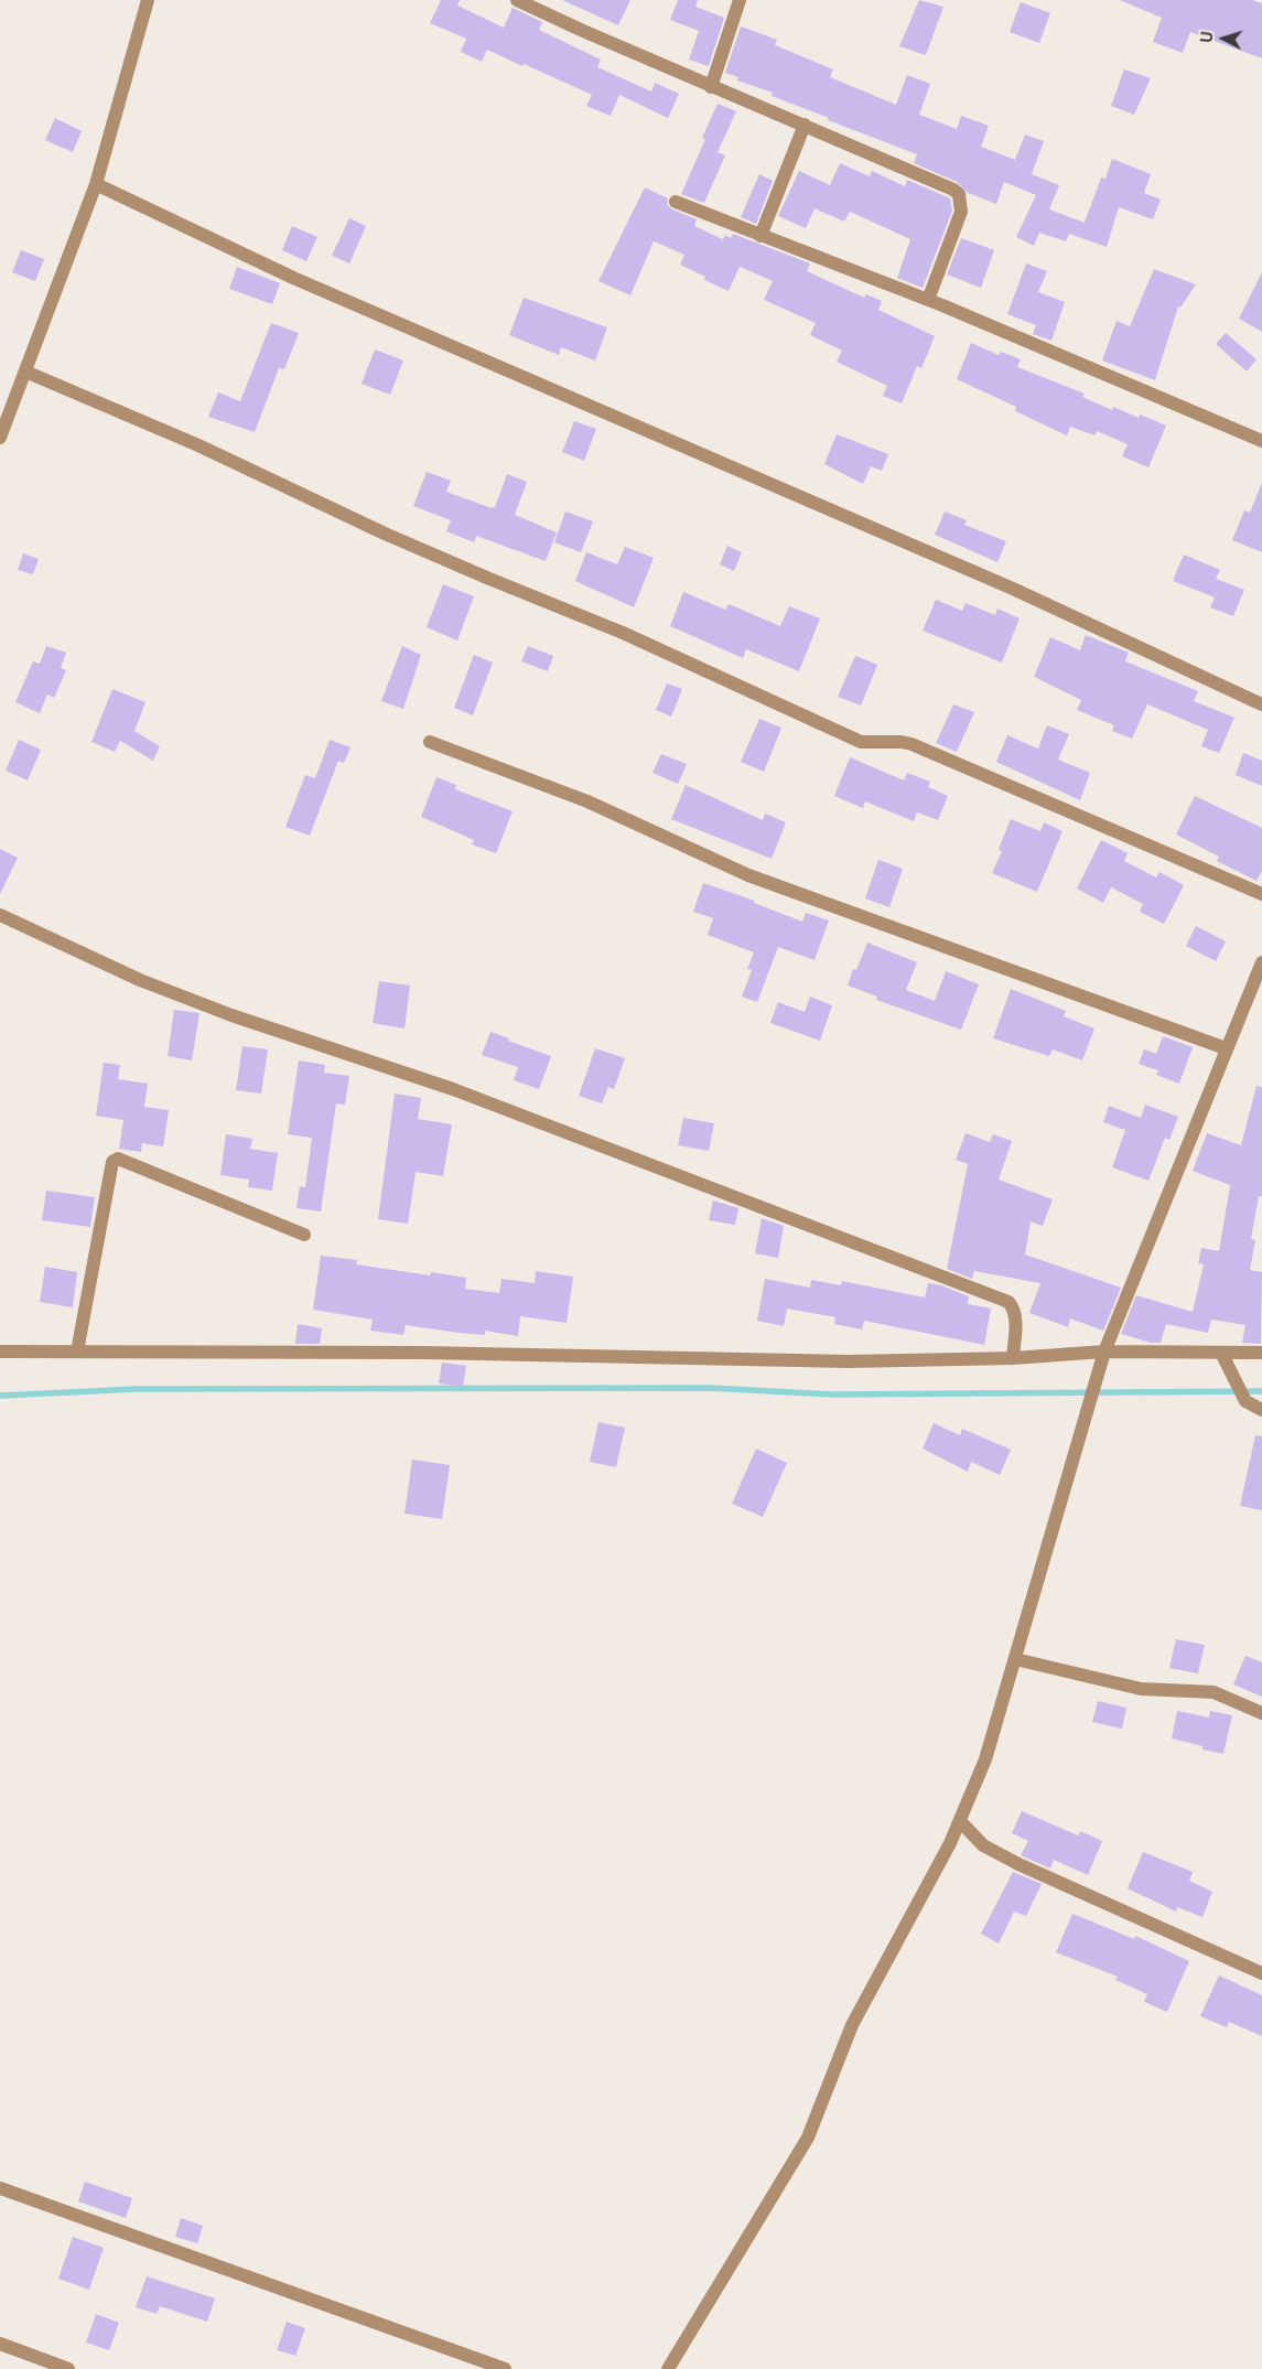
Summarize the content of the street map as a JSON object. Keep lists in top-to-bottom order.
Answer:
{
  "north": "left"
}
